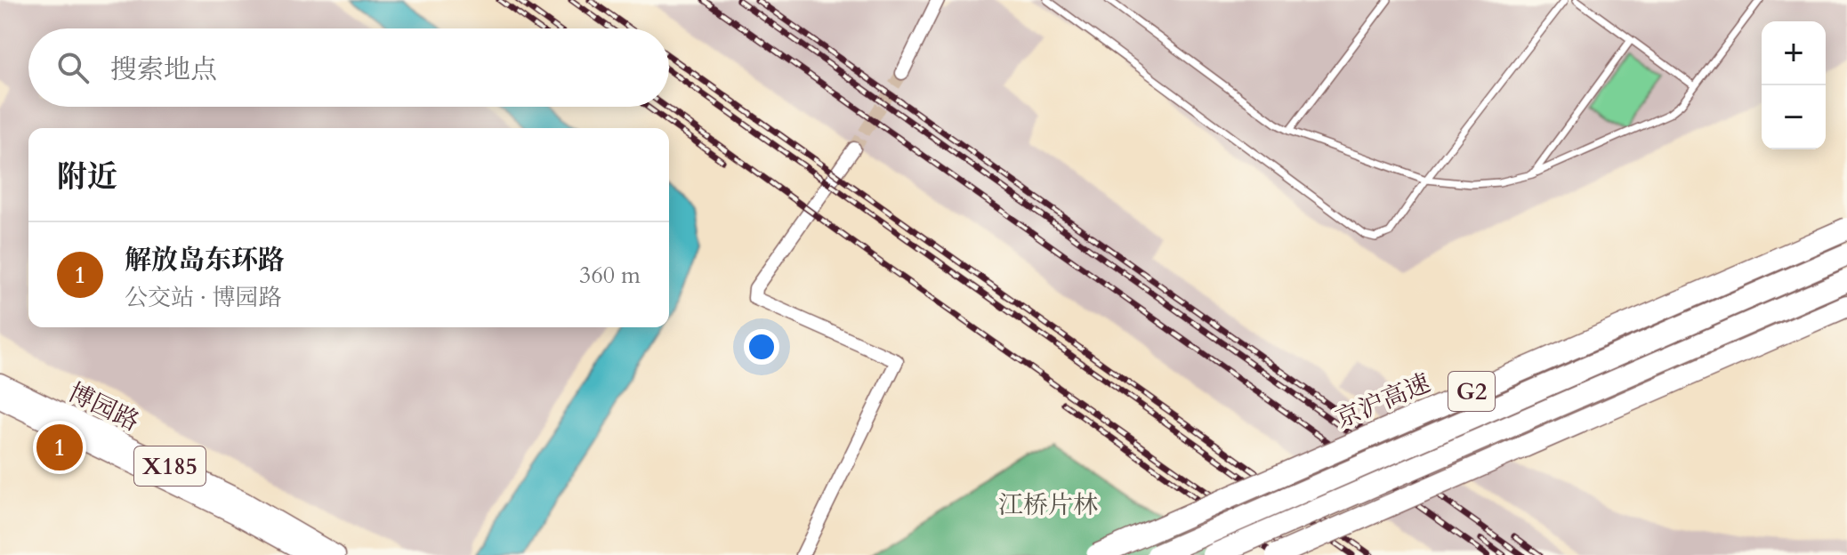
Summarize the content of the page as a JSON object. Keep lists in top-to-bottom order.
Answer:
{
  "streets": {
    "highway": ["G2", "京沪高速"],
    "main road": ["博园路", "X185"]
  },
  "parks": ["江桥片林"],
  "page": {
    "map_buttons": ["+", "−"],
    "search": "搜索地点",
    "heading": "附近",
    "list": [
      {
        "mark": "1",
        "name": "解放岛东环路",
        "note": "公交站 · 博园路",
        "value": "360 m"
      }
    ],
    "pins": "1"
  }
}
